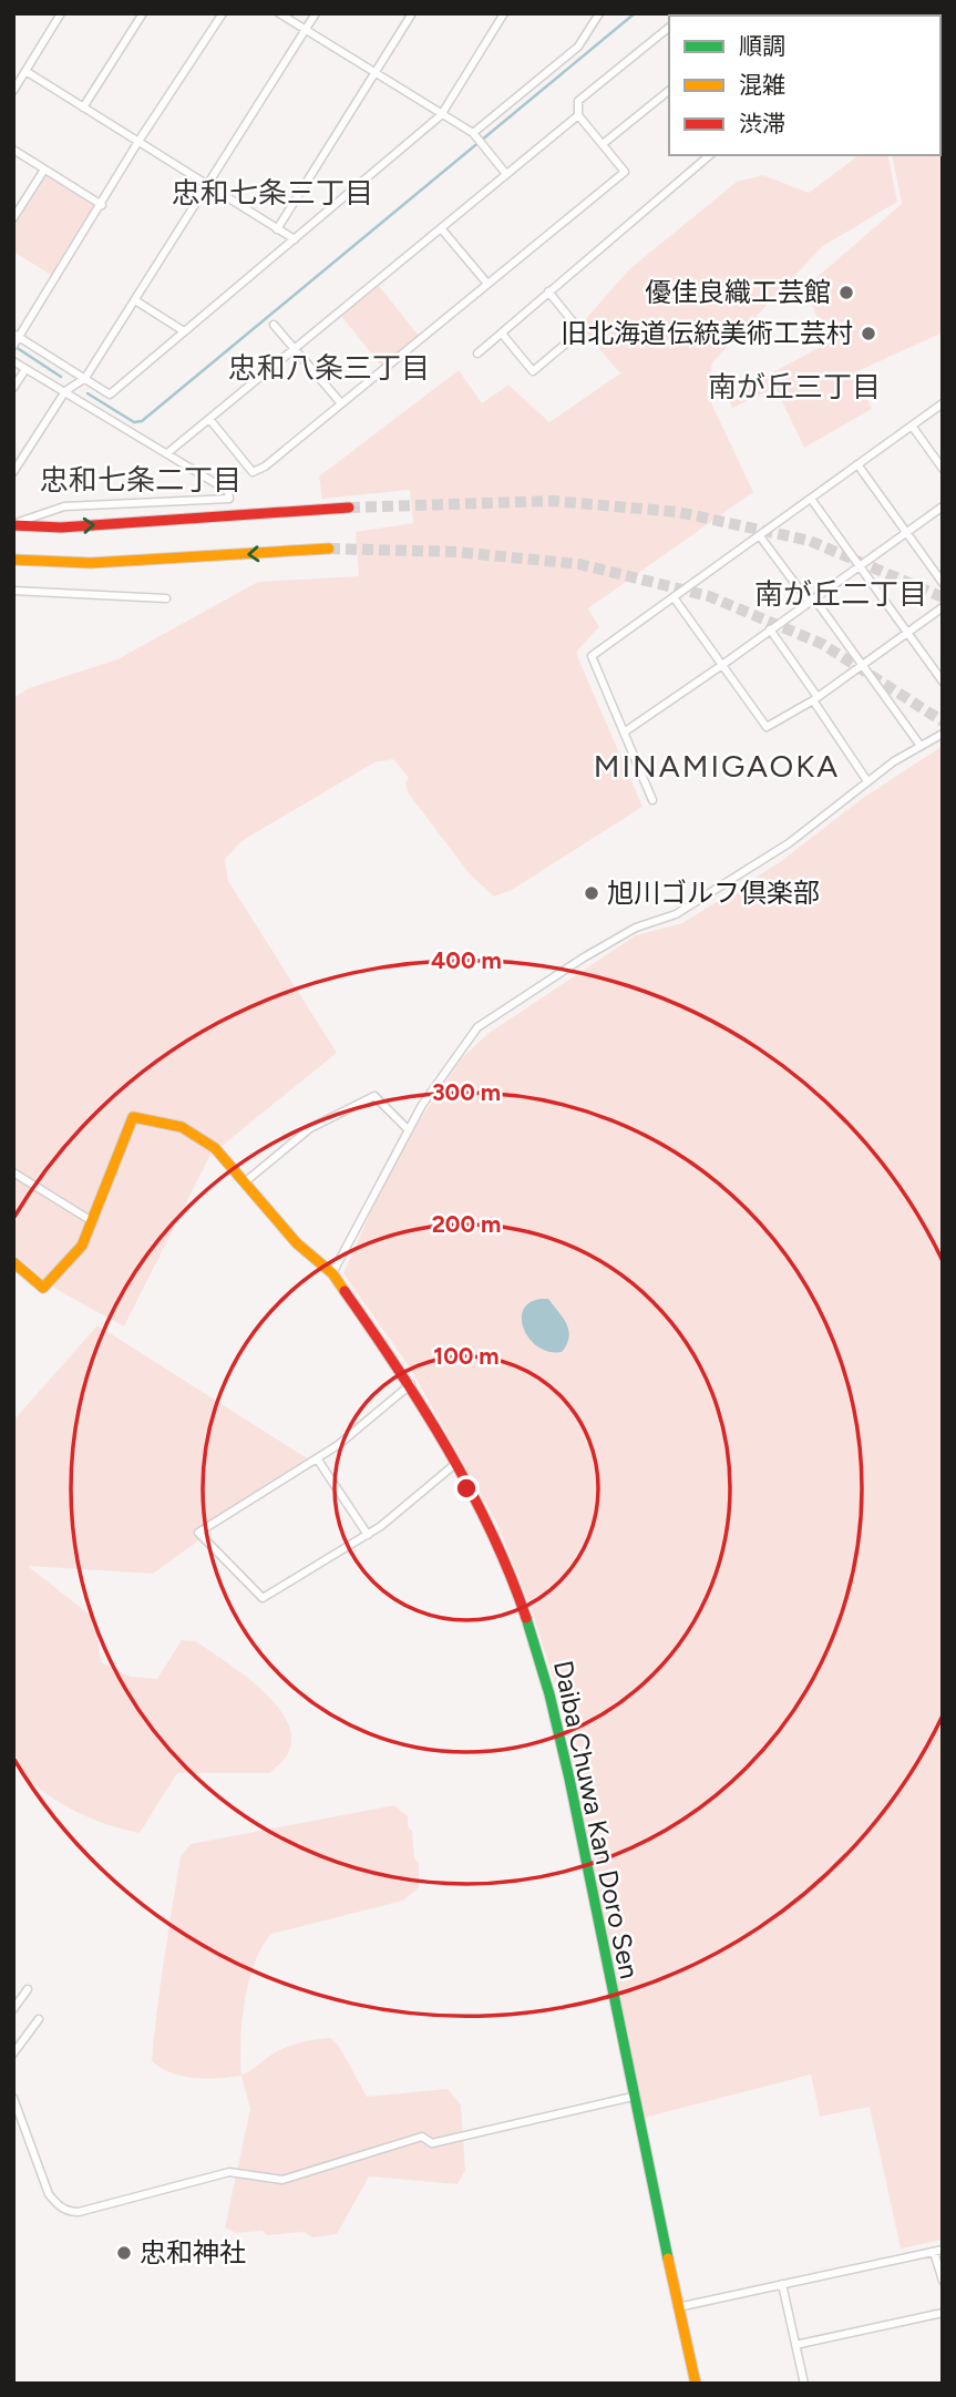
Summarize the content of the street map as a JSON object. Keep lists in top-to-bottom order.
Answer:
{
  "streets": {
    "main road": ["Daiba Chuwa Kan Doro Sen"]
  },
  "districts": [
    "忠和七条三丁目",
    "忠和八条三丁目",
    "南が丘三丁目",
    "忠和七条二丁目",
    "南が丘二丁目",
    "MINAMIGAOKA"
  ],
  "places": [
    "優佳良織工芸館",
    "旧北海道伝統美術工芸村",
    "旭川ゴルフ倶楽部",
    "忠和神社"
  ],
  "legend": ["順調", "混雑", "渋滞"],
  "rings": [
    "400 m",
    "300 m",
    "200 m",
    "100 m"
  ]
}
